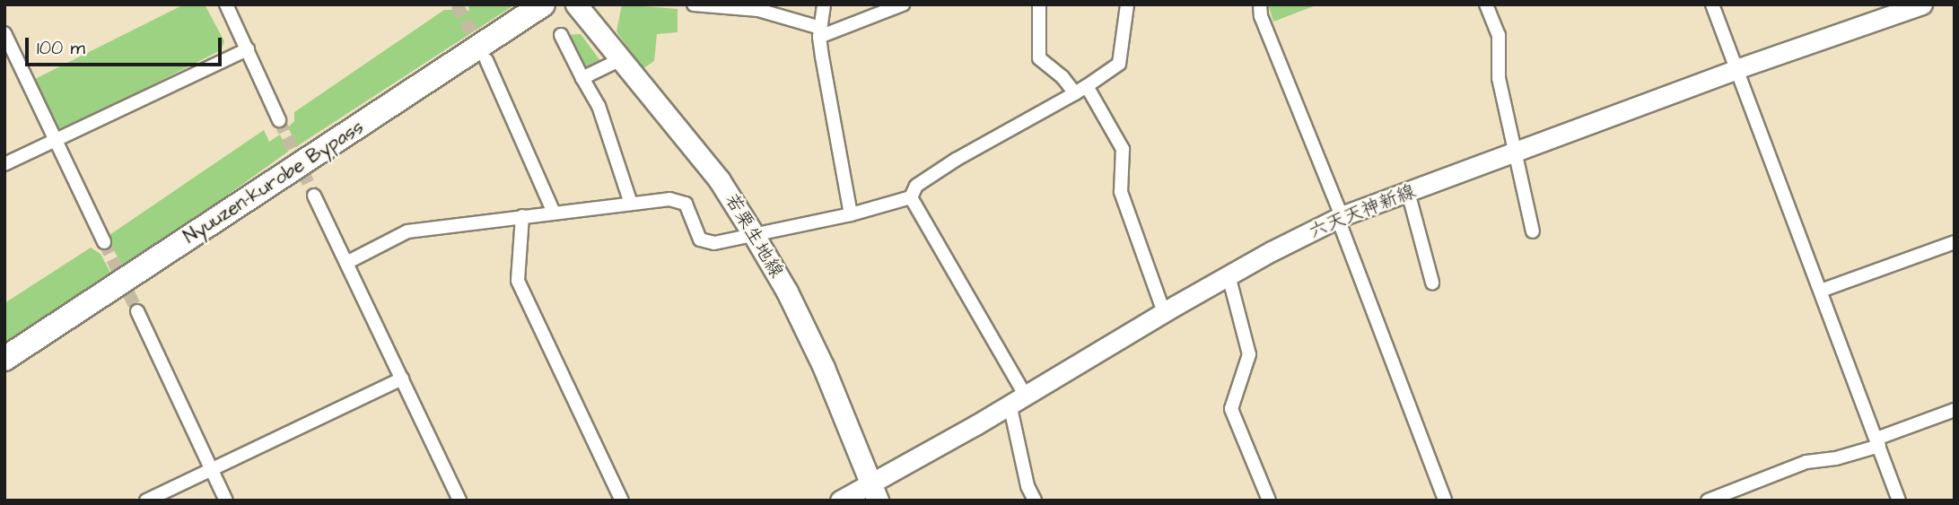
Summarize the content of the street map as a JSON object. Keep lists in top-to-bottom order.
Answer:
{
  "streets": {
    "highway": ["Nyuuzen-kurobe Bypass"],
    "main road": ["六天天神新線", "若栗生地線"]
  },
  "crossings": [
    ["六天天神新線", "若栗生地線"]
  ],
  "scale_bar": "100 m"
}
